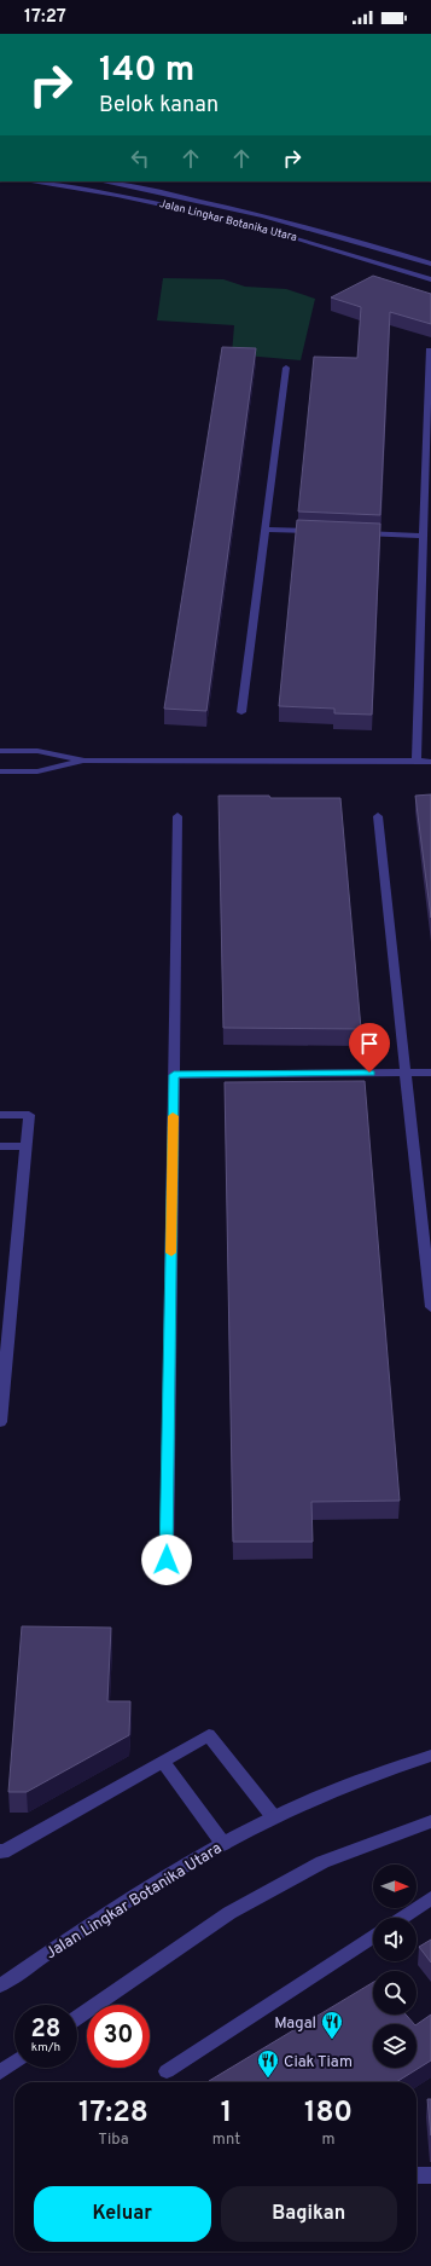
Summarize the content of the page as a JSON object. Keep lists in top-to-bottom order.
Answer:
{
  "streets": {
    "street": ["Jalan Lingkar Botanika Utara"]
  },
  "places": {
    "restaurant": ["Magal", "Ciak Tiam"]
  },
  "north": "right",
  "page": {
    "status": "17:27",
    "turn": ["140 m", "Belok kanan"],
    "speed": "28 km/h",
    "limit": "30",
    "eta": [
      "17:28",
      "Tiba",
      "1",
      "mnt",
      "180",
      "m"
    ],
    "buttons": ["Keluar", "Bagikan"]
  }
}
